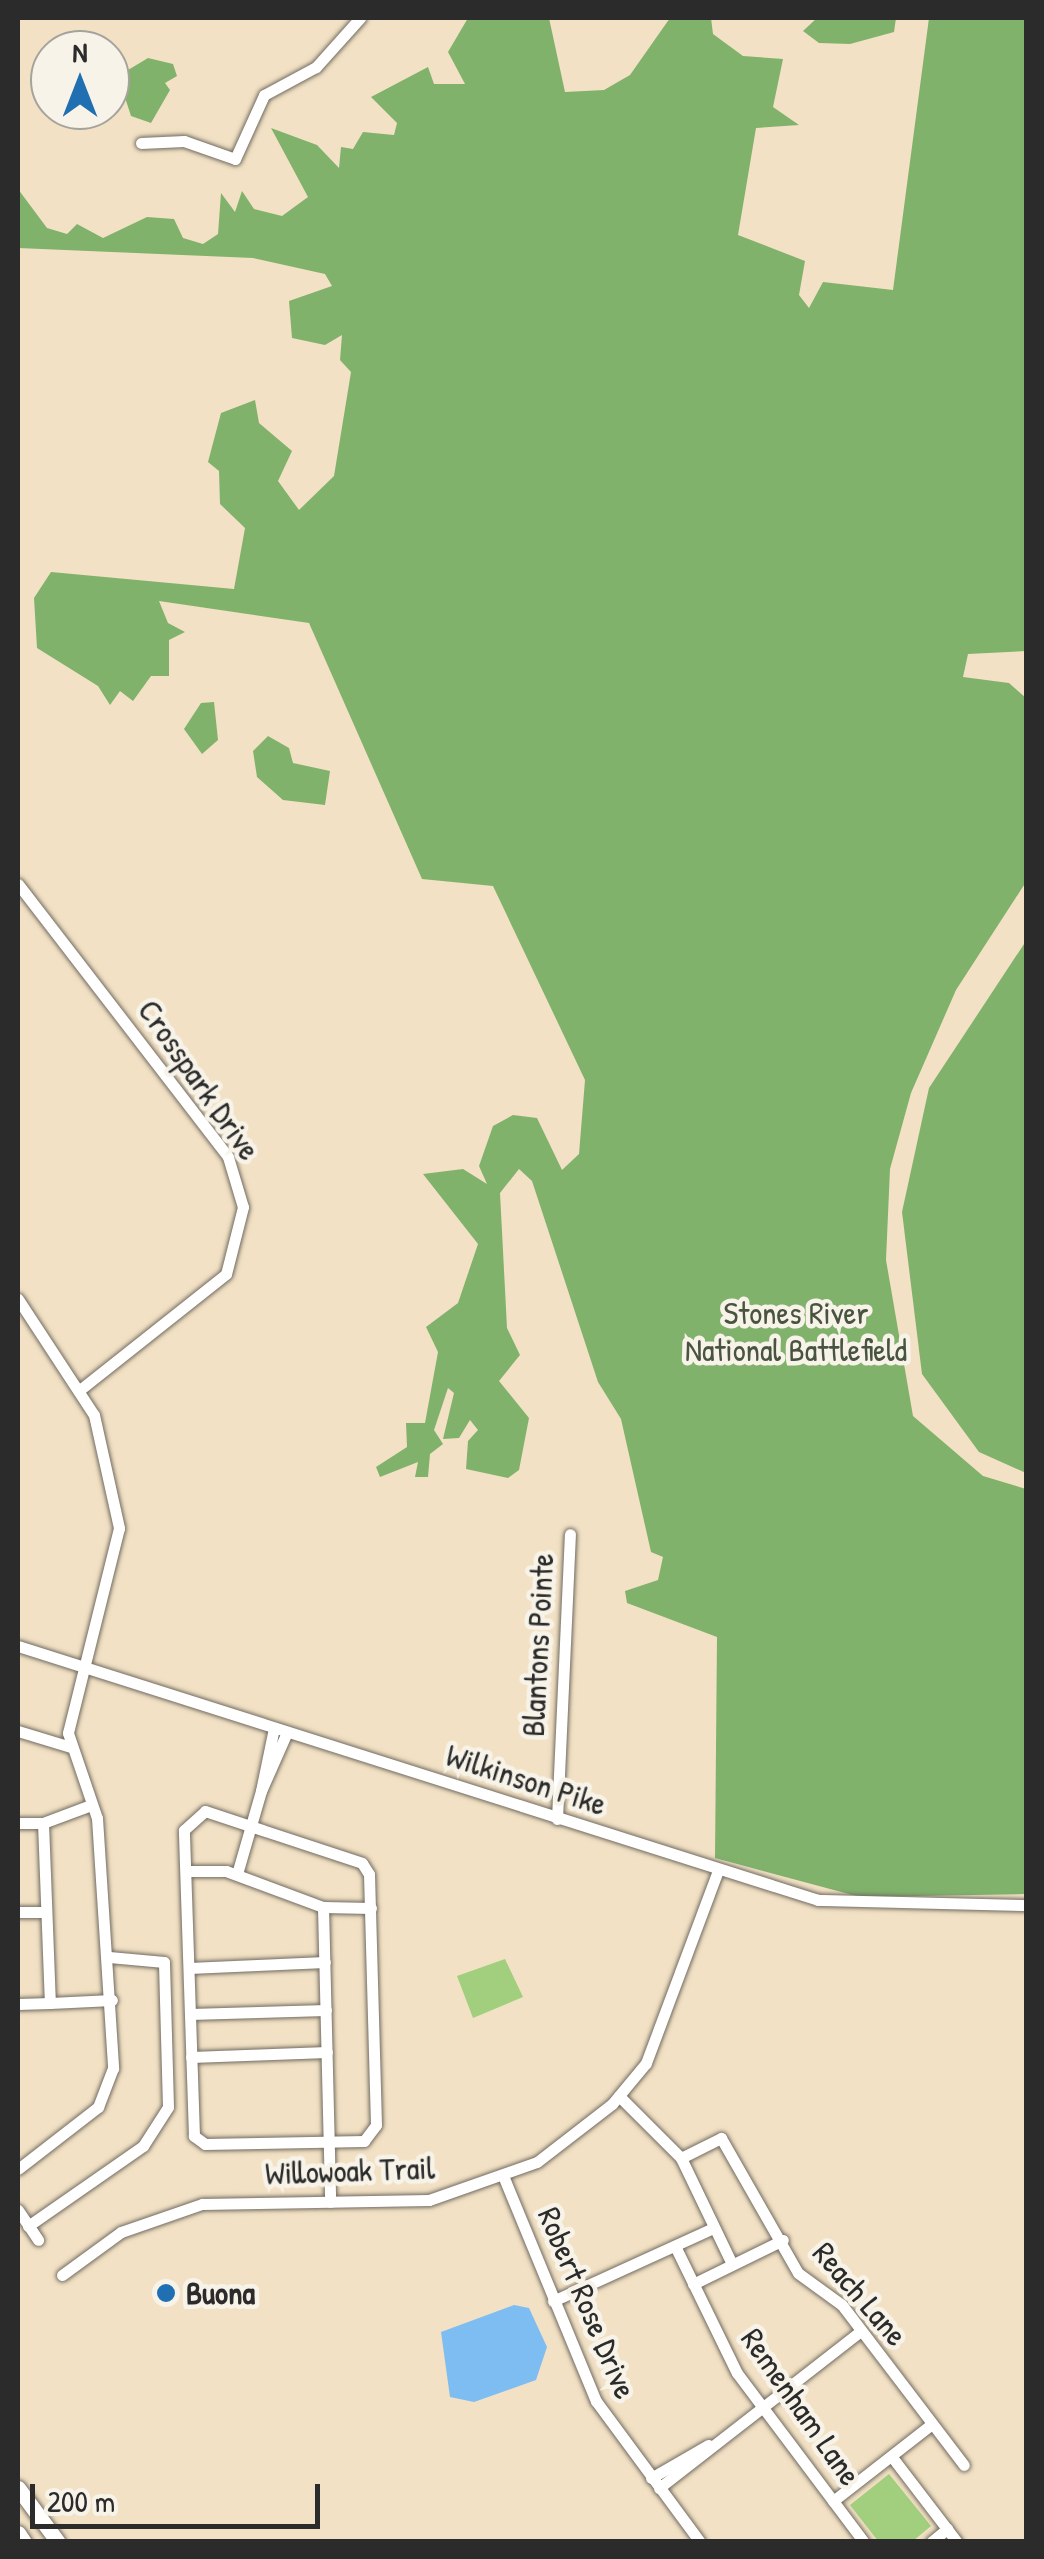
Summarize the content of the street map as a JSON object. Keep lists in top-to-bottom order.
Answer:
{
  "streets": {
    "street": [
      "Crosspark Drive",
      "Blantons Pointe",
      "Wilkinson Pike",
      "Willowoak Trail",
      "Reach Lane",
      "Robert Rose Drive",
      "Remenham Lane"
    ]
  },
  "crossings": [
    ["Blantons Pointe", "Wilkinson Pike"],
    ["Wilkinson Pike", "Willowoak Trail"],
    ["Willowoak Trail", "Robert Rose Drive"]
  ],
  "parks": ["Stones River National Battlefield"],
  "places": ["Buona"],
  "scale_bar": "200 m",
  "north": "top"
}
